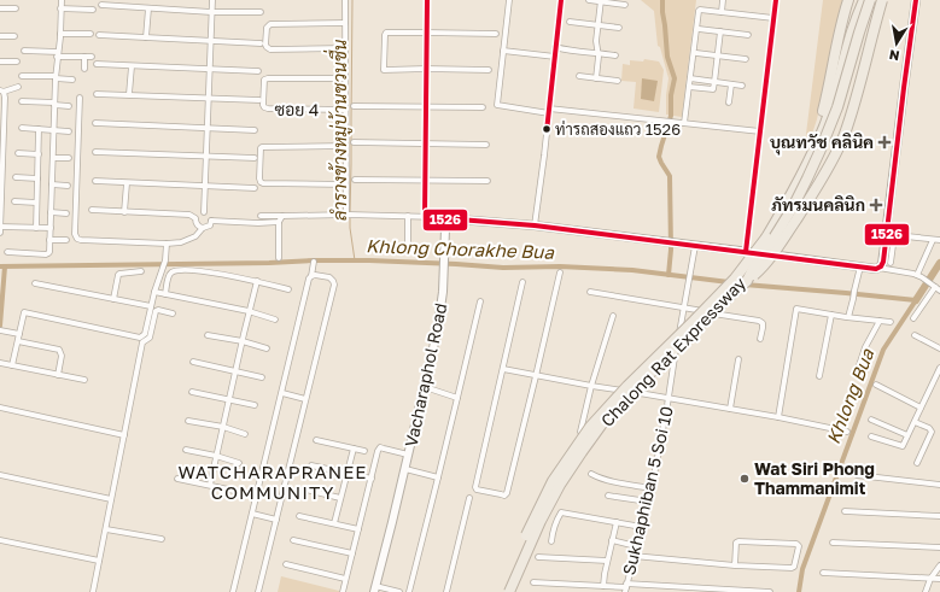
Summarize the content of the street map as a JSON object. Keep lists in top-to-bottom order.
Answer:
{
  "streets": {
    "highway": ["Chalong Rat Expressway"],
    "main road": ["Vacharaphol Road"],
    "street": ["ซอย 4", "Sukhaphiban 5 Soi 10"]
  },
  "districts": ["WATCHARAPRANEE COMMUNITY"],
  "water": ["ลำรางข้างหมู่บ้านชวนชื่น", "Khlong Chorakhe Bua", "Khlong Bua"],
  "places": {
    "other": ["ท่ารถสองแถว 1526", "Wat Siri Phong Thammanimit"],
    "health": ["บุณทวัช คลินิค", "ภัทรมนคลินิก"]
  },
  "lines": ["transit line 1526"],
  "north": "bottom"
}
